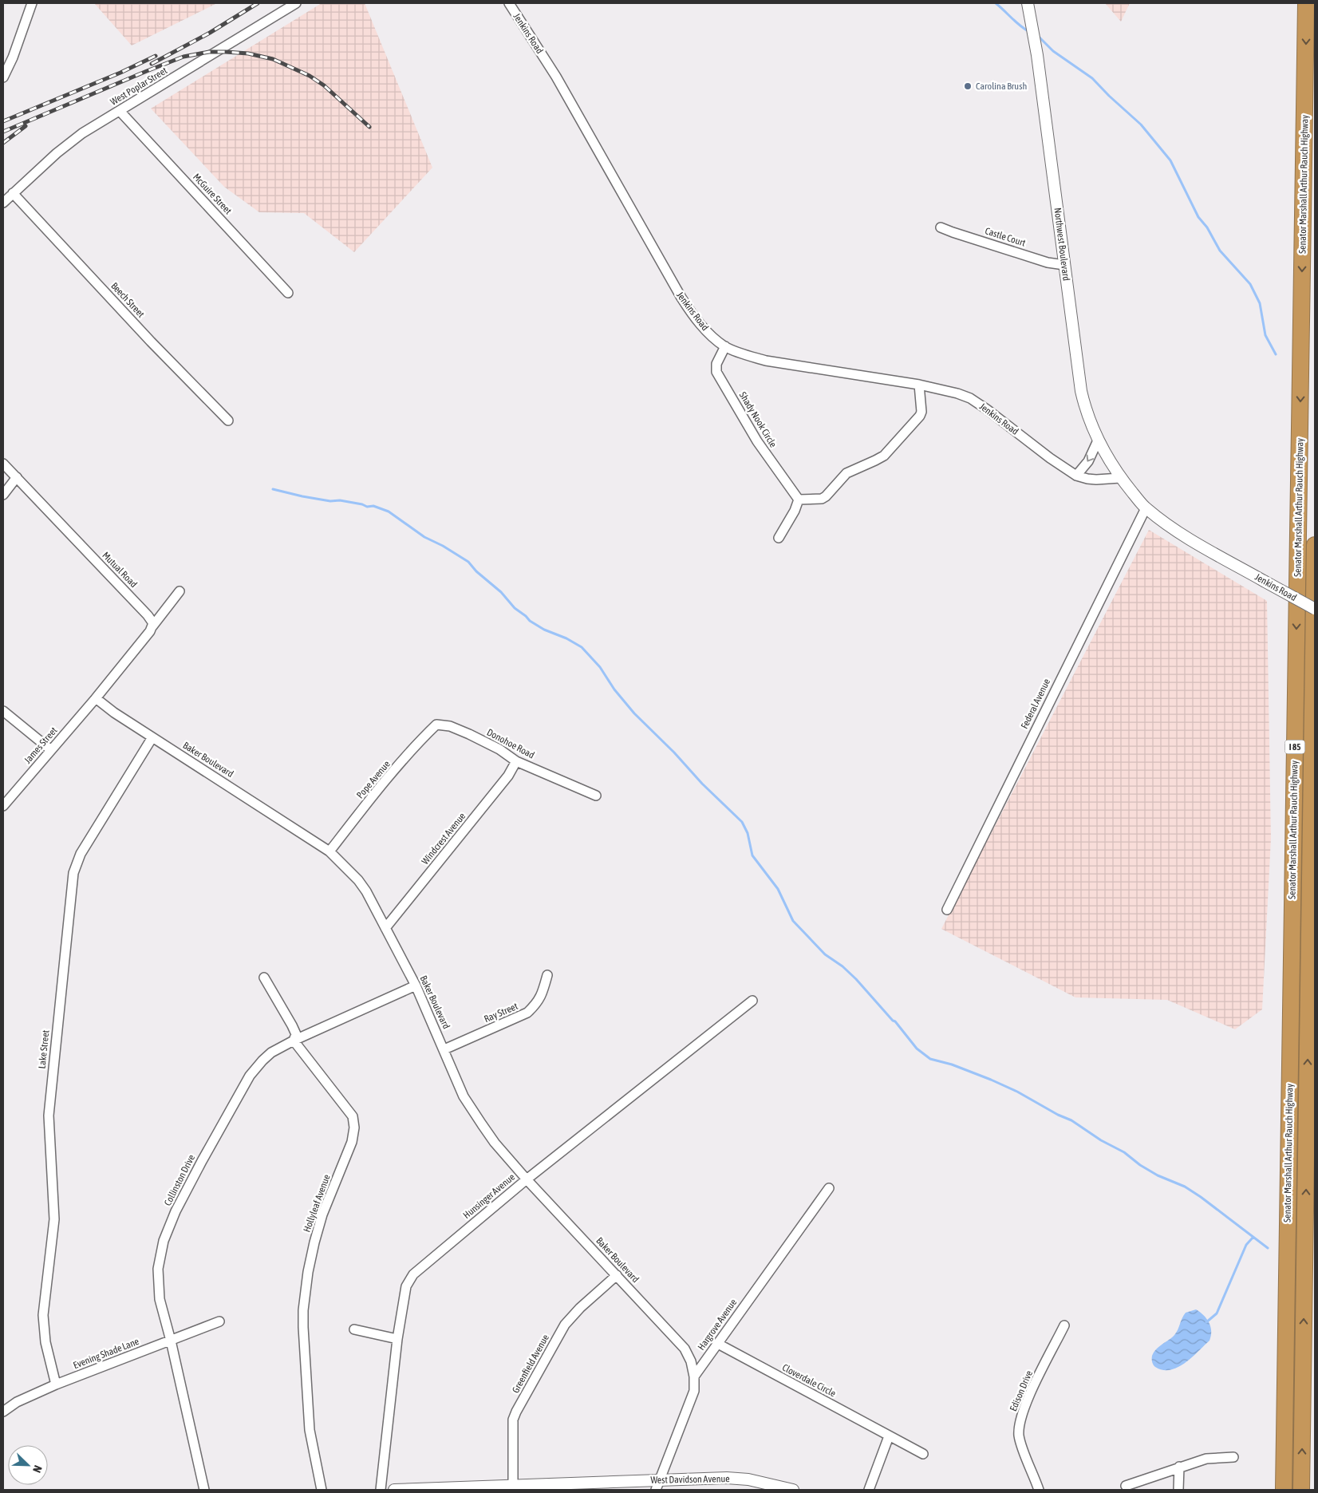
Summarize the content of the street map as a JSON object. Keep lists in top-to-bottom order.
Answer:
{
  "streets": {
    "highway": ["Senator Marshall Arthur Rauch Highway", "I 85"],
    "street": [
      "Jenkins Road",
      "West Poplar Street",
      "McGuire Street",
      "Castle Court",
      "Northwest Boulevard",
      "Beech Street",
      "Shady Nook Circle",
      "Mutual Road",
      "Federal Avenue",
      "Donohoe Road",
      "James Street",
      "Baker Boulevard",
      "Pope Avenue",
      "Windcrest Avenue",
      "Ray Street",
      "Lake Street",
      "Collinston Drive",
      "Hunsinger Avenue",
      "Hollyleaf Avenue",
      "Hargrove Avenue",
      "Evening Shade Lane",
      "Greenfield Avenue",
      "Cloverdale Circle",
      "Edison Drive",
      "West Davidson Avenue"
    ]
  },
  "crossings": [
    ["Jenkins Road", "Northwest Boulevard"],
    ["Jenkins Road", "Shady Nook Circle"],
    ["Jenkins Road", "Federal Avenue"],
    ["West Poplar Street", "McGuire Street"],
    ["West Poplar Street", "Beech Street"],
    ["Castle Court", "Northwest Boulevard"],
    ["Donohoe Road", "Pope Avenue"],
    ["Donohoe Road", "Windcrest Avenue"],
    ["James Street", "Baker Boulevard"],
    ["Baker Boulevard", "Pope Avenue"],
    ["Baker Boulevard", "Windcrest Avenue"],
    ["Baker Boulevard", "Ray Street"],
    ["Baker Boulevard", "Lake Street"],
    ["Baker Boulevard", "Collinston Drive"],
    ["Baker Boulevard", "Hunsinger Avenue"],
    ["Baker Boulevard", "Hargrove Avenue"],
    ["Baker Boulevard", "Greenfield Avenue"],
    ["Lake Street", "Evening Shade Lane"],
    ["Collinston Drive", "Hollyleaf Avenue"],
    ["Collinston Drive", "Evening Shade Lane"],
    ["Hargrove Avenue", "Cloverdale Circle"],
    ["Greenfield Avenue", "West Davidson Avenue"]
  ],
  "places": ["Carolina Brush"],
  "north": "bottom right"
}
